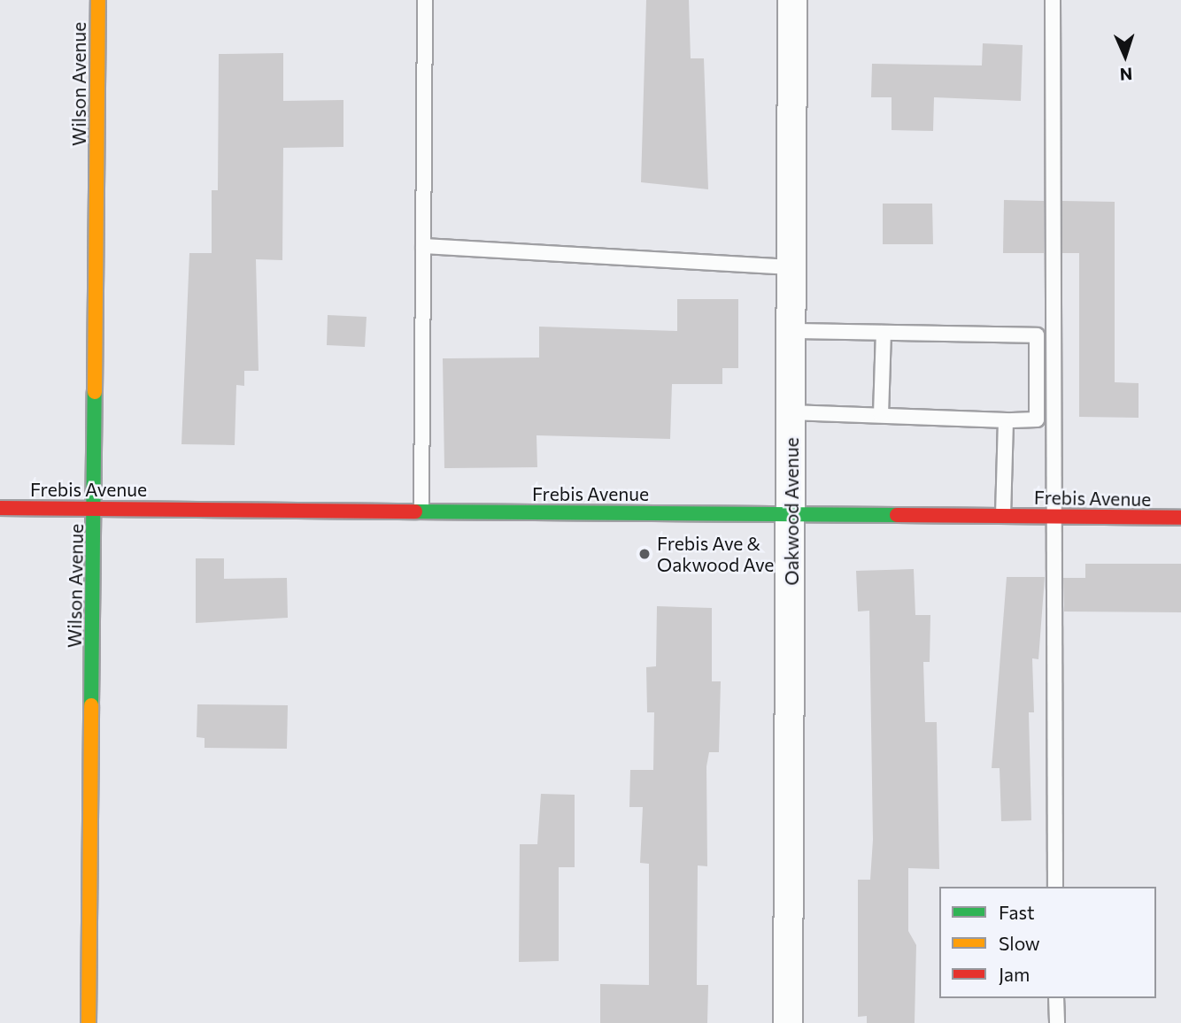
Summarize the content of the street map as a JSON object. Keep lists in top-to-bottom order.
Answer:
{
  "streets": {
    "main road": ["Wilson Avenue", "Frebis Avenue"],
    "street": ["Oakwood Avenue"]
  },
  "crossings": [
    ["Wilson Avenue", "Frebis Avenue"],
    ["Frebis Avenue", "Oakwood Avenue"]
  ],
  "places": ["Frebis Ave & Oakwood Ave"],
  "legend": ["Fast", "Slow", "Jam"],
  "north": "bottom"
}
